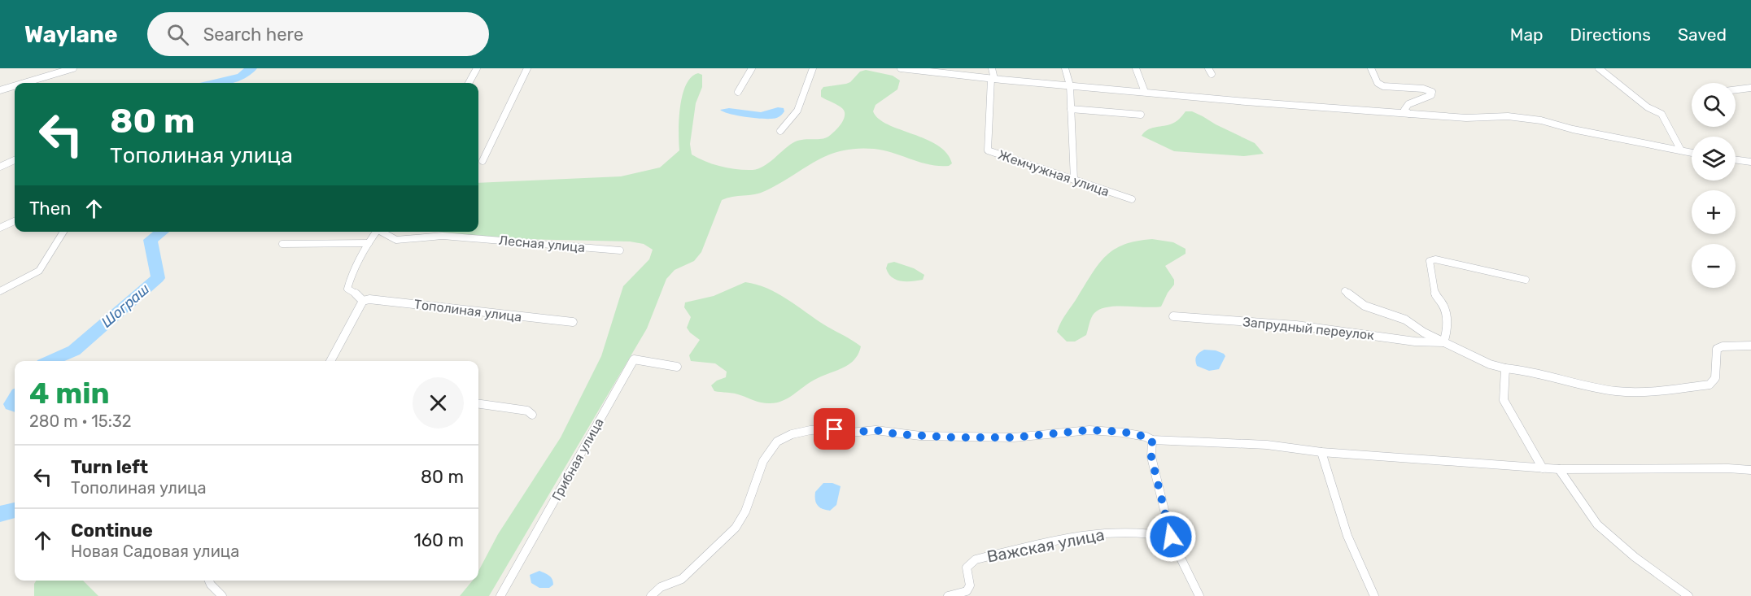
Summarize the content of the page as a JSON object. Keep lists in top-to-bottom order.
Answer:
{
  "streets": {
    "street": [
      "Жемчужная улица",
      "Лесная улица",
      "Тополиная улица",
      "Запрудный переулок",
      "Грибная улица",
      "Важская улица"
    ]
  },
  "water": ["Шограш"],
  "page": {
    "header": "Waylane",
    "search": "Search here",
    "nav": ["Map", "Directions", "Saved"],
    "map_buttons": ["+", "−"],
    "turn": ["80 m", "Тополиная улица"],
    "then": "Then",
    "heading": ["4 min", "280 m · 15:32"],
    "list": [
      {
        "name": "Turn left",
        "note": "Тополиная улица",
        "value": "80 m"
      },
      {
        "name": "Continue",
        "note": "Новая Садовая улица",
        "value": "160 m"
      }
    ]
  }
}
